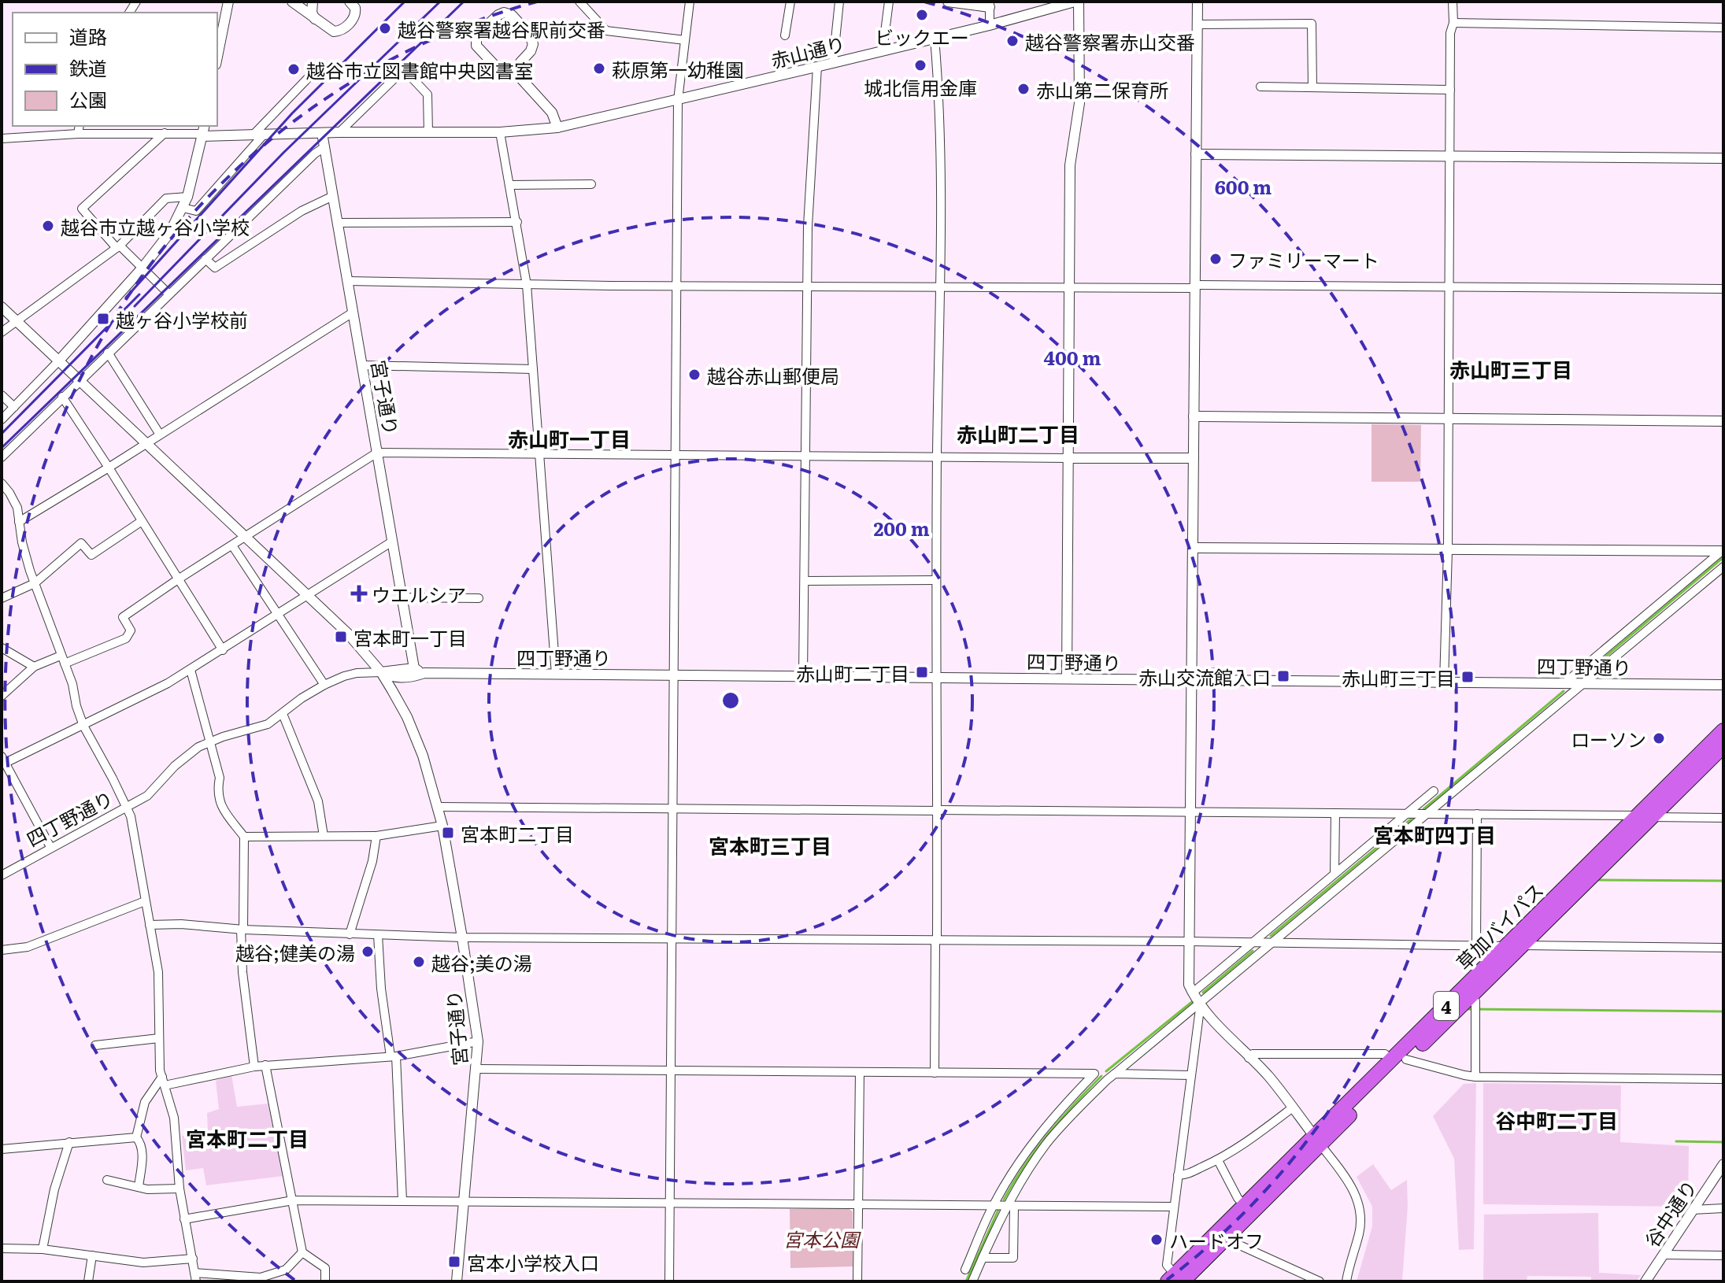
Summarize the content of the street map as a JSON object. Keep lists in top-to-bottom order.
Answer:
{
  "streets": {
    "highway": ["草加バイパス", "4"],
    "street": [
      "赤山通り",
      "宮子通り",
      "四丁野通り",
      "谷中通り"
    ]
  },
  "crossings": [
    ["赤山通り", "宮子通り"],
    ["宮子通り", "四丁野通り"]
  ],
  "districts": [
    "赤山町三丁目",
    "赤山町二丁目",
    "赤山町一丁目",
    "宮本町四丁目",
    "宮本町三丁目",
    "谷中町二丁目",
    "宮本町二丁目"
  ],
  "parks": ["宮本公園"],
  "places": {
    "other": [
      "ビックエー",
      "越谷警察署越谷駅前交番",
      "越谷警察署赤山交番",
      "城北信用金庫",
      "萩原第一幼稚園",
      "越谷市立図書館中央図書室",
      "赤山第二保育所",
      "越谷市立越ヶ谷小学校",
      "ファミリーマート",
      "越谷赤山郵便局",
      "ローソン",
      "越谷;健美の湯",
      "越谷;美の湯",
      "ハードオフ"
    ],
    "transit": [
      "越ヶ谷小学校前",
      "宮本町一丁目",
      "赤山町二丁目",
      "赤山交流館入口",
      "赤山町三丁目",
      "宮本町二丁目",
      "宮本小学校入口"
    ],
    "health": ["ウエルシア"]
  },
  "legend": ["道路", "鉄道", "公園"],
  "rings": ["600 m", "400 m", "200 m"]
}
